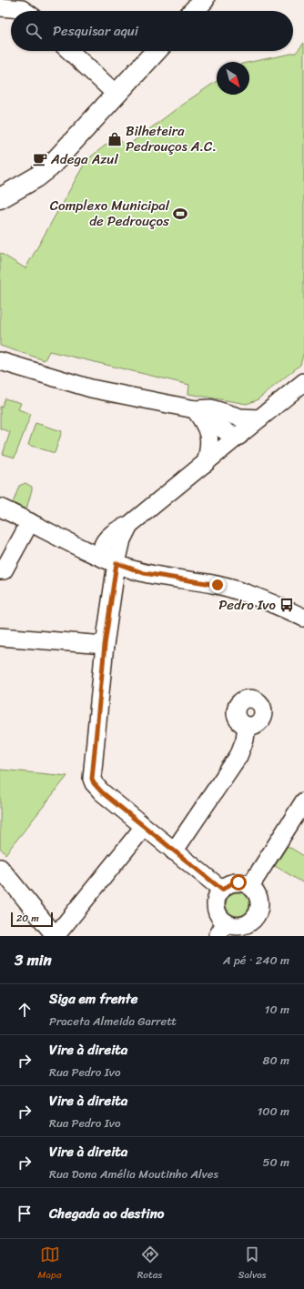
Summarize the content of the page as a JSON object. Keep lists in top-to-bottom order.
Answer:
{
  "places": {
    "shop": ["Bilheteira Pedrouços A.C."],
    "cafe": ["Adega Azul"],
    "sports": ["Complexo Municipal de Pedrouços"],
    "bus stop": ["Pedro Ivo"]
  },
  "scale_bar": "20 m",
  "north": "bottom right",
  "page": {
    "search": "Pesquisar aqui",
    "scale": "20 m",
    "heading": ["3 min", "A pé · 240 m"],
    "list": [
      ["Siga em frente", "Praceta Almeida Garrett", "10 m"],
      ["Vire à direita", "Rua Pedro Ivo", "80 m"],
      ["Vire à direita", "Rua Pedro Ivo", "100 m"],
      ["Vire à direita", "Rua Dona Amélia Moutinho Alves", "50 m"],
      "Chegada ao destino"
    ],
    "nav": ["Mapa", "Rotas", "Salvos"]
  }
}
